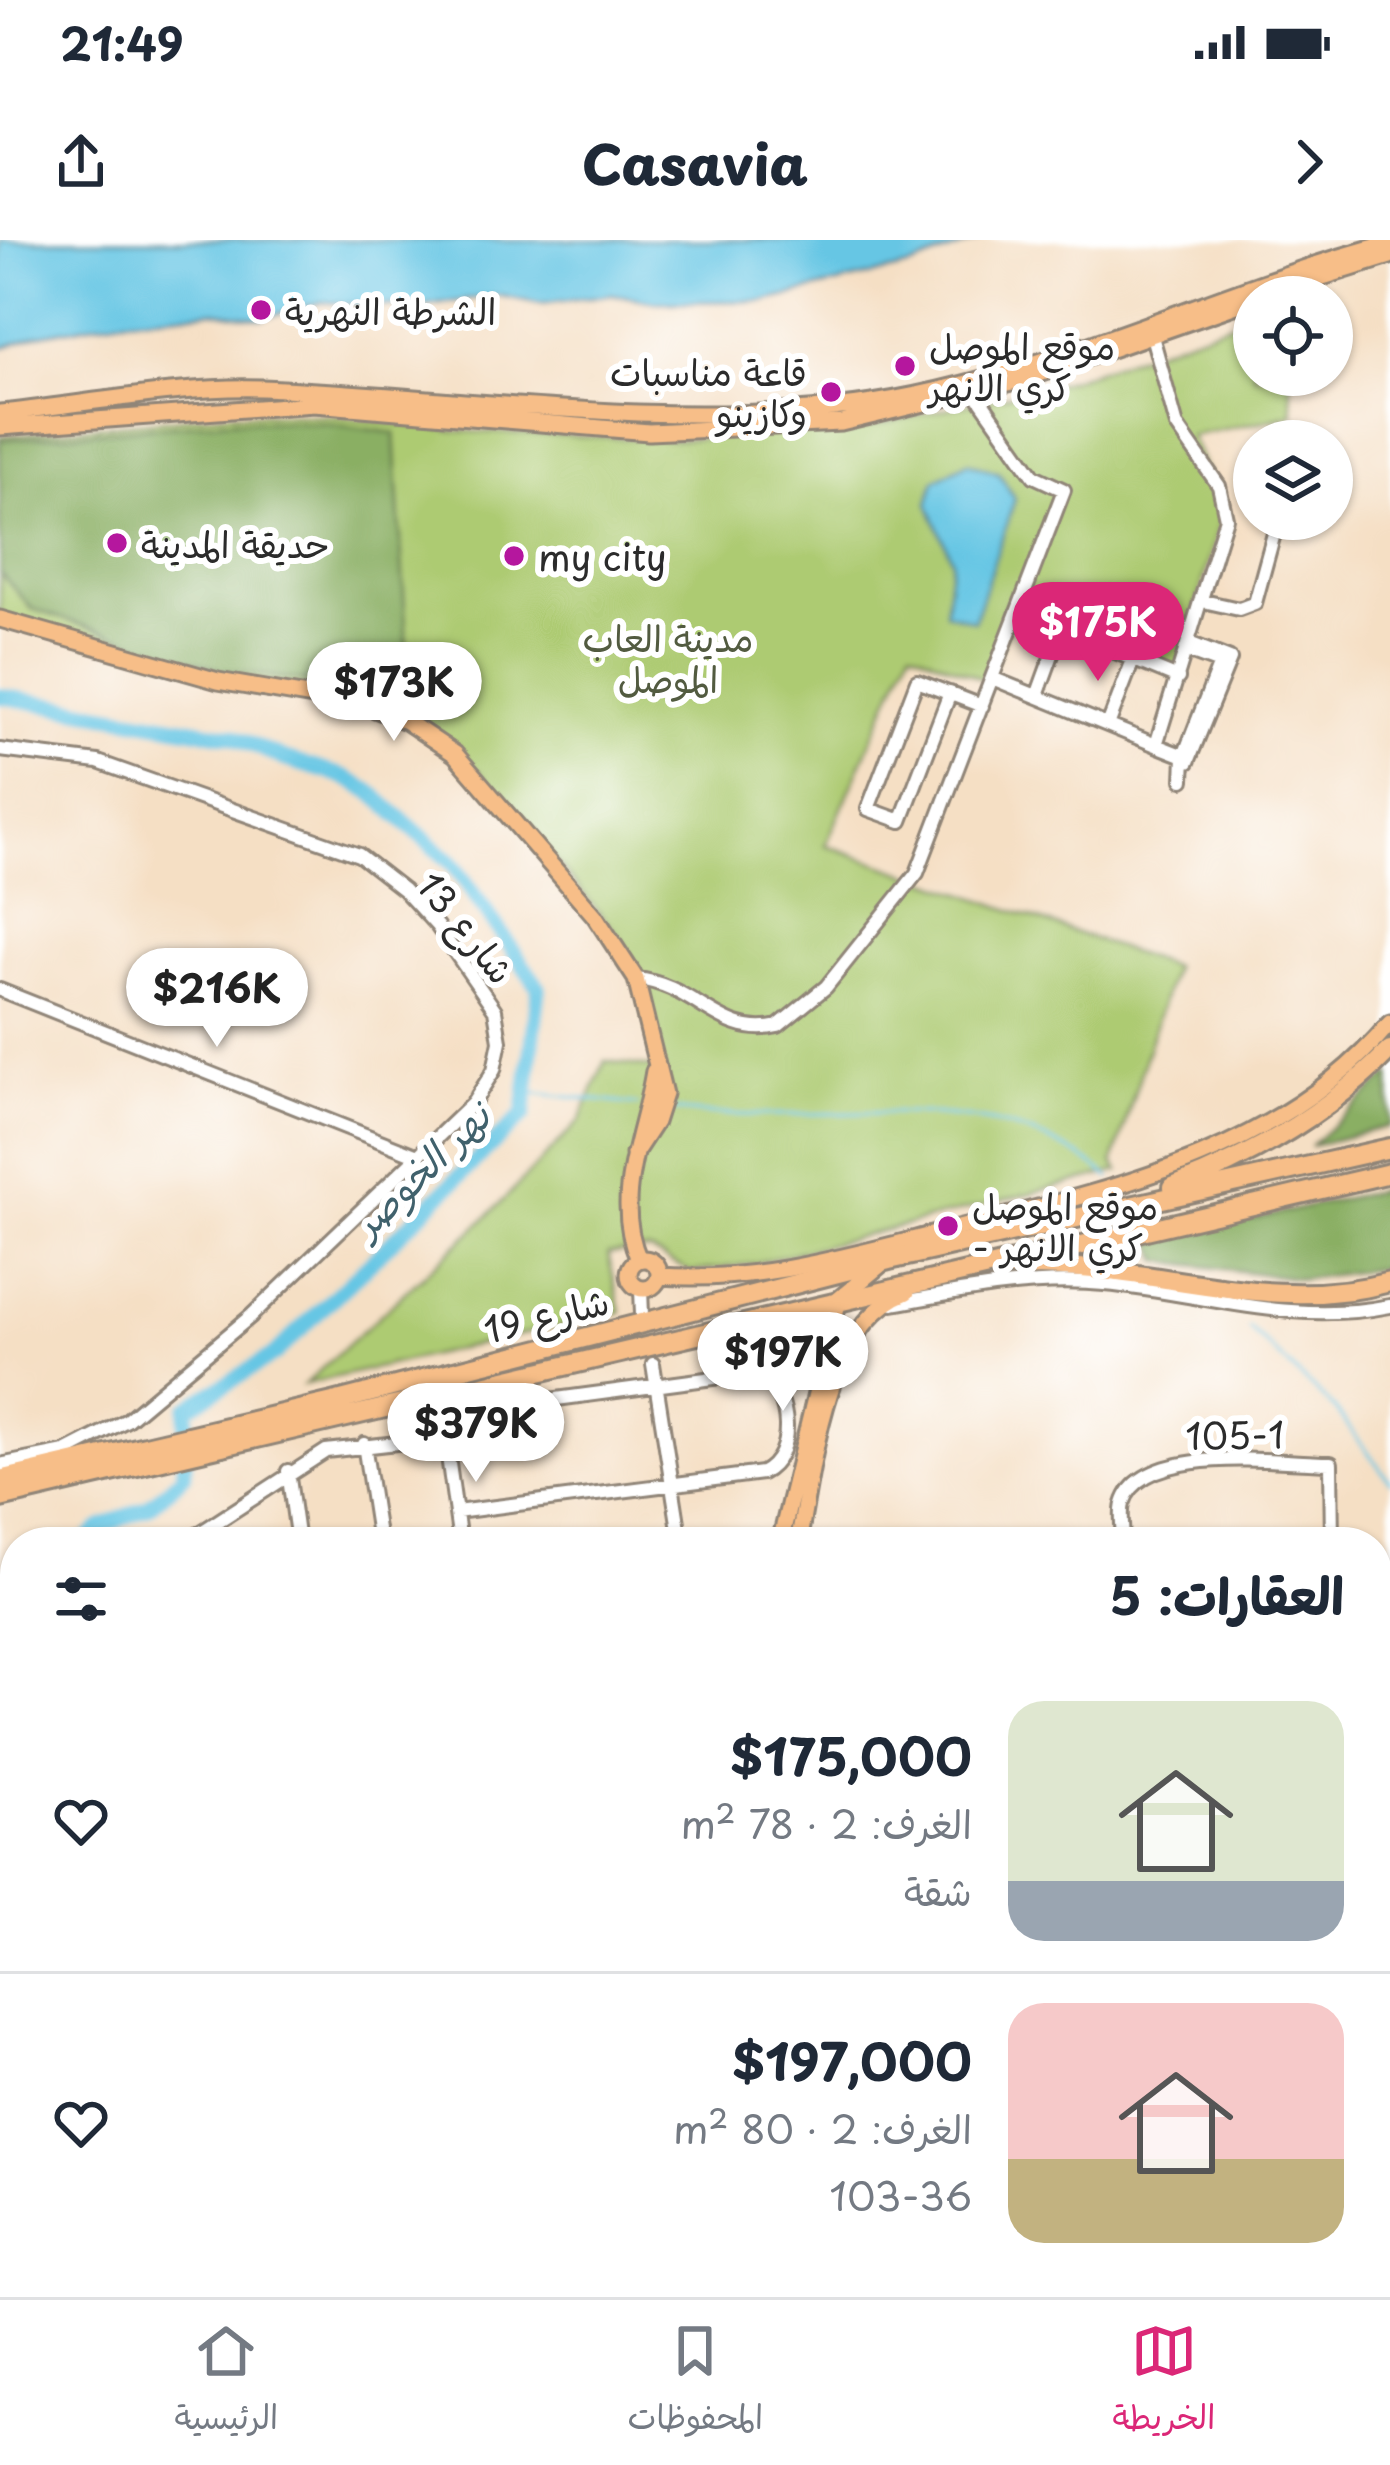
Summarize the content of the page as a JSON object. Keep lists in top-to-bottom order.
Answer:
{
  "streets": {
    "highway": ["شارع 19"],
    "street": ["شارع 13", "105-1"]
  },
  "water": ["نهر الخوصر"],
  "parks": ["مدينة العاب الموصل"],
  "places": [
    "الشرطة النهرية",
    "موقع الموصل كري الانهر",
    "قاعة مناسبات وكازينو",
    "حديقة المدينة",
    "my city",
    "موقع الموصل - كري الانهر"
  ],
  "page": {
    "status": "21:49",
    "header": "Casavia",
    "price": [
      "$175K",
      "$173K",
      "$216K",
      "$197K",
      "$379K"
    ],
    "heading": "العقارات: 5",
    "list": [
      {
        "name": "$175,000",
        "note": "الغرف: 2 · 78 m² · شقة"
      },
      {
        "name": "$197,000",
        "note": "الغرف: 2 · 80 m² · 103-36"
      }
    ],
    "tabs": ["الخريطة", "المحفوظات", "الرئيسية"]
  }
}
